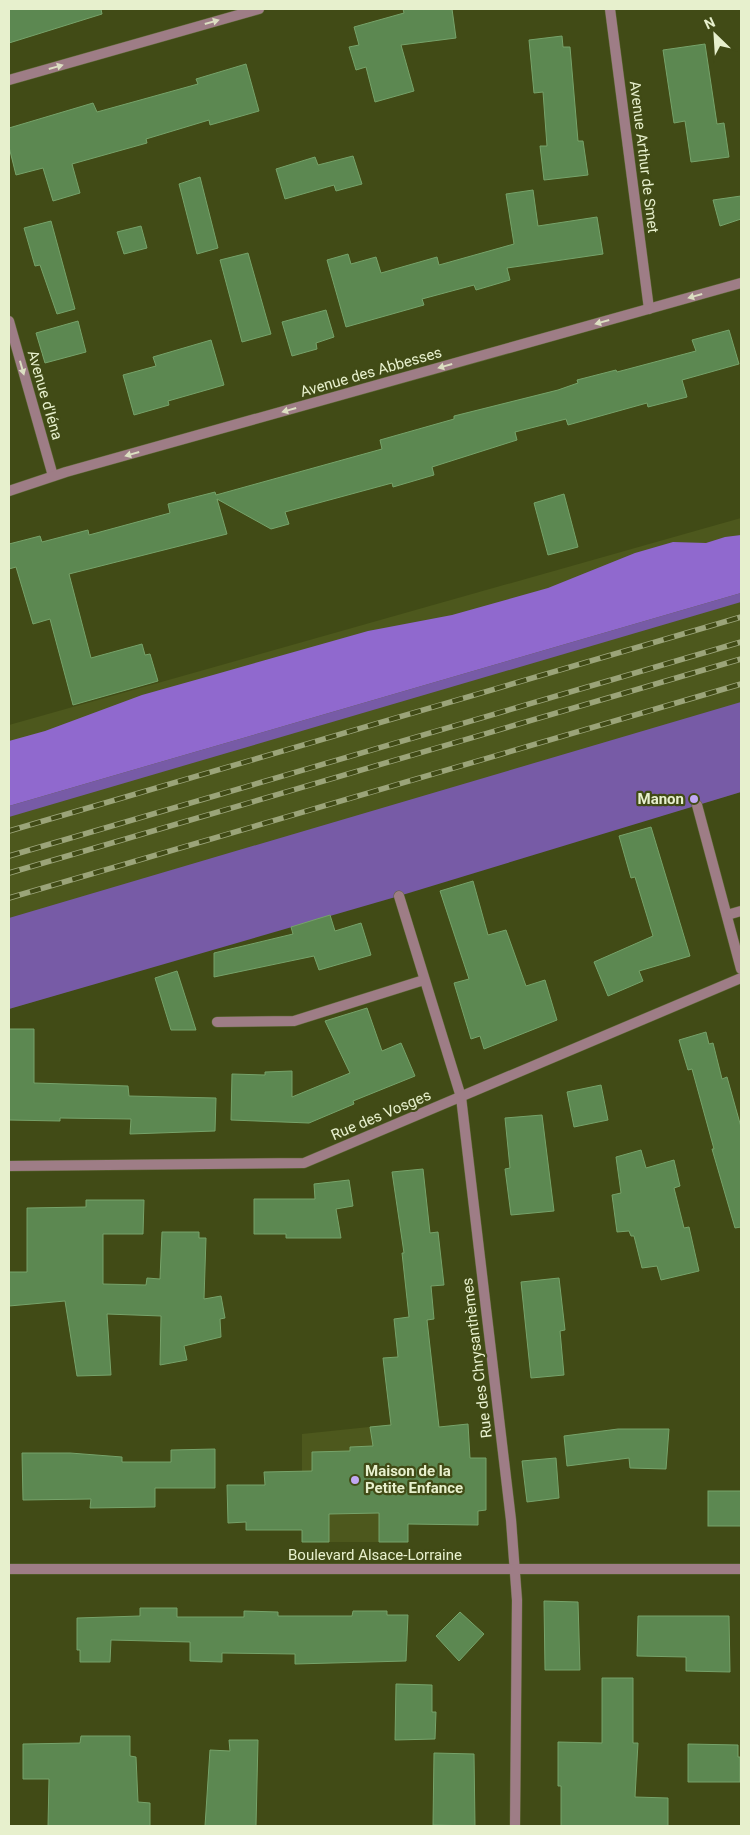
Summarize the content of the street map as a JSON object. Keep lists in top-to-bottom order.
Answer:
{
  "streets": {
    "street": [
      "Avenue Arthur de Smet",
      "Avenue des Abbesses",
      "Avenue d'Iéna",
      "Rue des Vosges",
      "Rue des Chrysanthèmes",
      "Boulevard Alsace-Lorraine"
    ]
  },
  "crossings": [
    ["Avenue Arthur de Smet", "Avenue des Abbesses"],
    ["Avenue des Abbesses", "Avenue d'Iéna"],
    ["Rue des Vosges", "Rue des Chrysanthèmes"],
    ["Rue des Chrysanthèmes", "Boulevard Alsace-Lorraine"]
  ],
  "one_way": ["Avenue des Abbesses", "Avenue d'Iéna"],
  "places": ["Manon", "Maison de la Petite Enfance"],
  "north": "top left"
}
